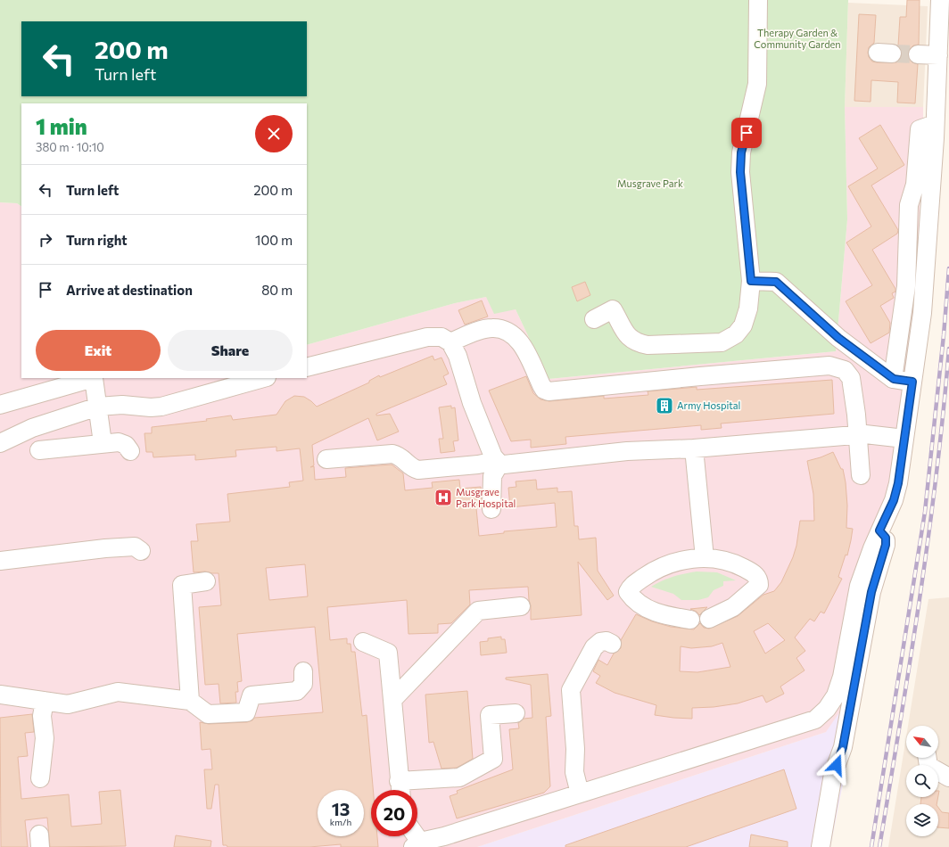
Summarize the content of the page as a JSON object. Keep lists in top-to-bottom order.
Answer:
{
  "parks": ["Therapy Garden & Community Garden", "Musgrave Park"],
  "places": {
    "building": ["Army Hospital"],
    "hospital": ["Musgrave Park Hospital"]
  },
  "north": "top left",
  "page": {
    "turn": ["200 m", "Turn left"],
    "heading": ["1 min", "380 m · 10:10"],
    "list": [
      {
        "name": "Turn left",
        "value": "200 m"
      },
      {
        "name": "Turn right",
        "value": "100 m"
      },
      {
        "name": "Arrive at destination",
        "value": "80 m"
      }
    ],
    "buttons": ["Exit", "Share"],
    "speed": "13 km/h",
    "limit": "20"
  }
}
